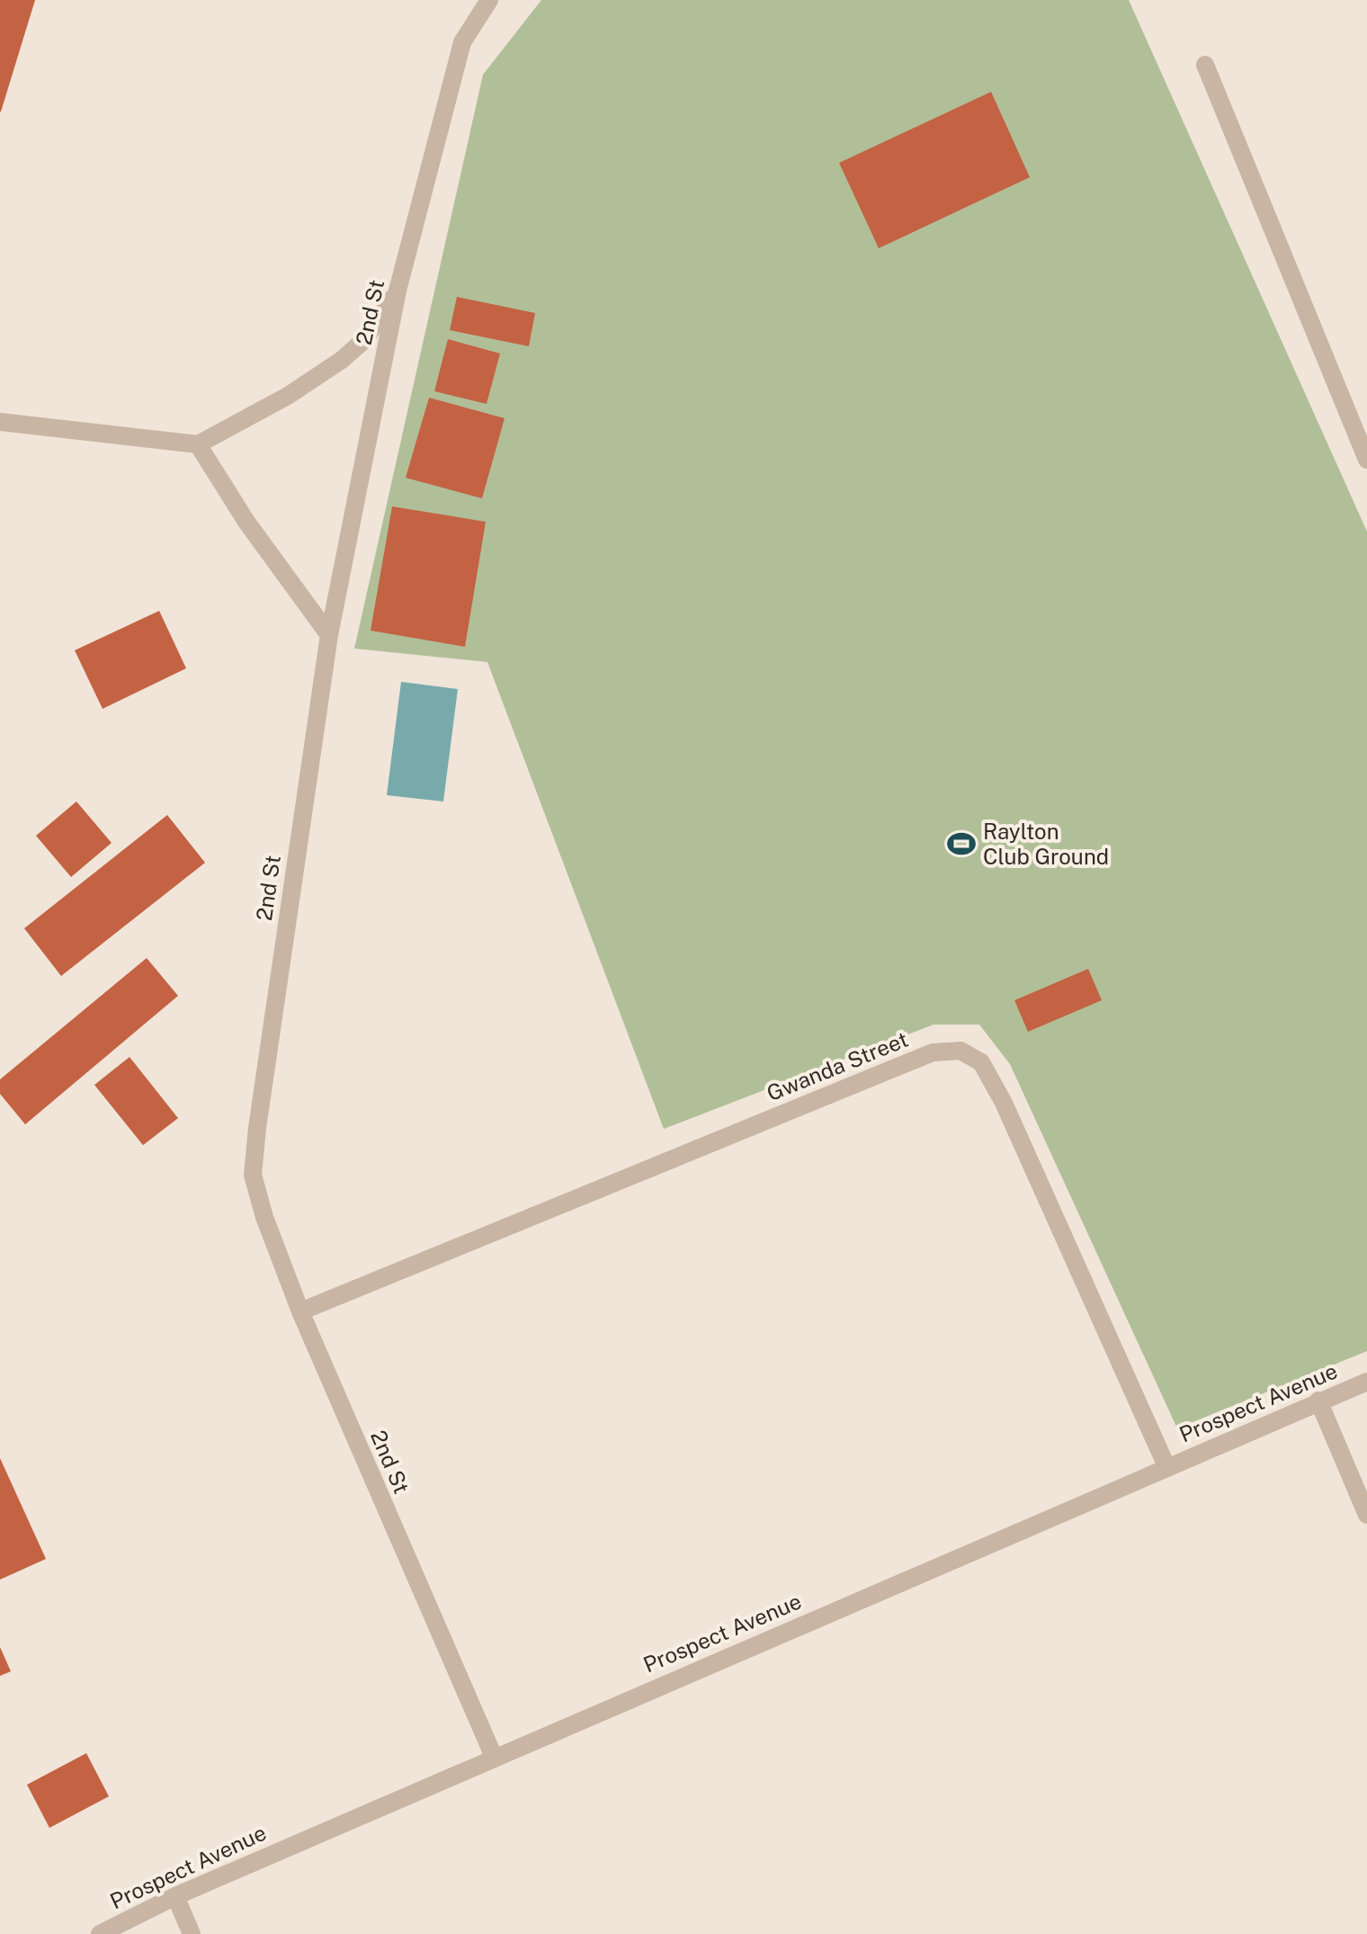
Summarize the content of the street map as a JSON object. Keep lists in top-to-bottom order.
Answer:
{
  "streets": {
    "street": ["2nd St", "Gwanda Street", "Prospect Avenue"]
  },
  "crossings": [
    ["2nd St", "Gwanda Street"],
    ["2nd St", "Prospect Avenue"],
    ["Gwanda Street", "Prospect Avenue"]
  ],
  "places": {
    "sports": ["Raylton Club Ground"]
  }
}
